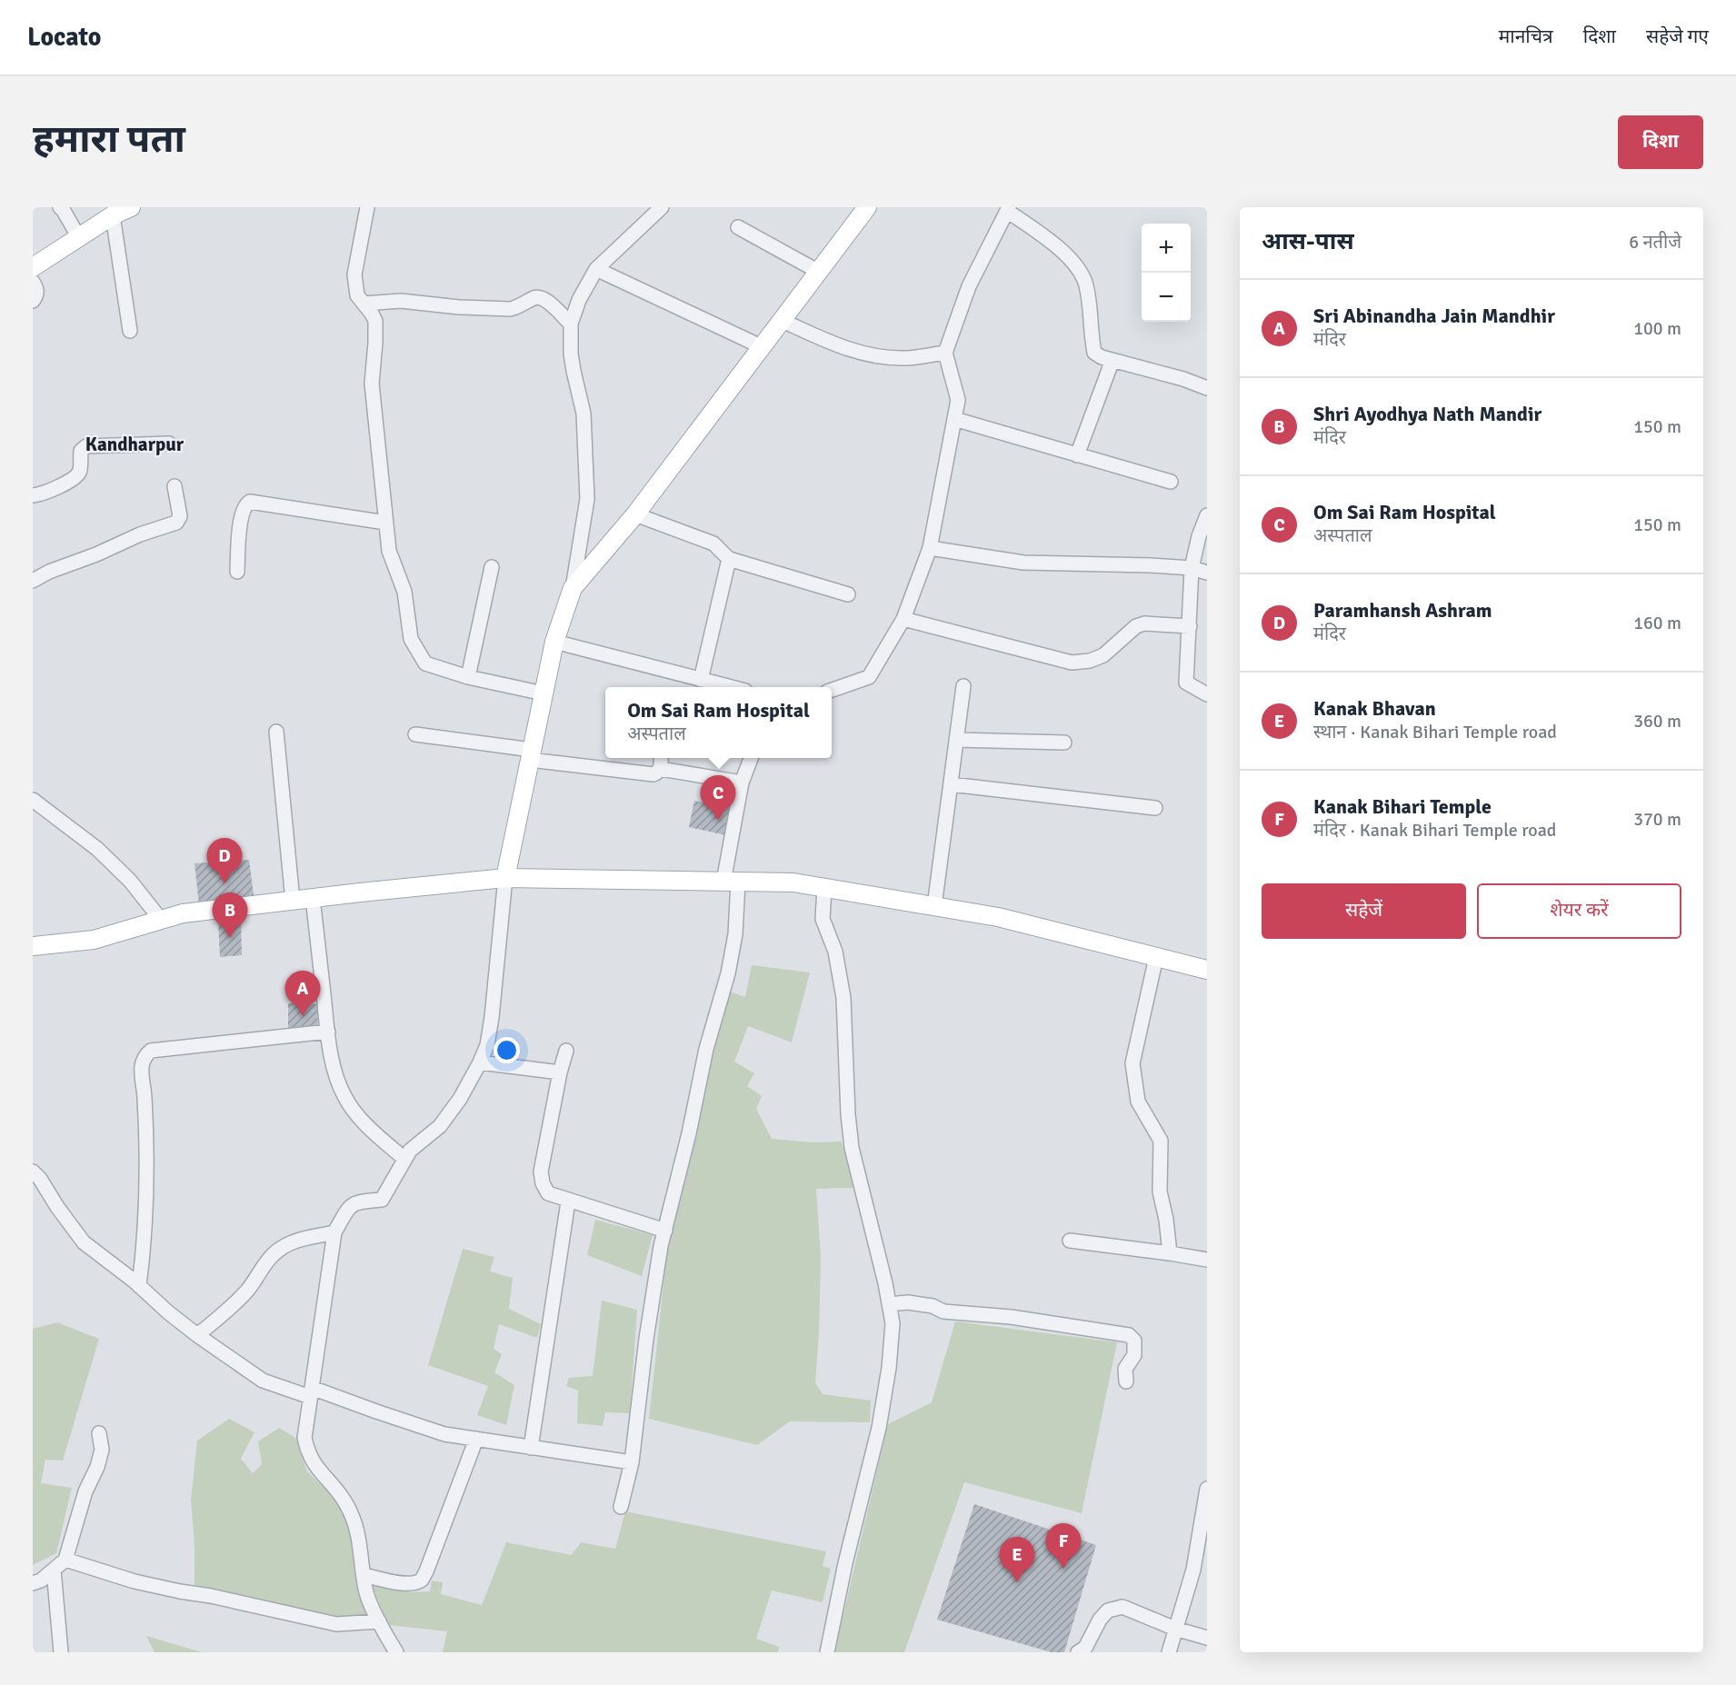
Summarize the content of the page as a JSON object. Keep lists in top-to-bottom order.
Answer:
{
  "districts": ["Kandharpur"],
  "page": {
    "header": "Locato",
    "nav": ["मानचित्र", "दिशा", "सहेजे गए"],
    "buttons": [
      "दिशा",
      ["सहेजें", "शेयर करें"]
    ],
    "title": "हमारा पता",
    "heading": ["आस-पास", "6 नतीजे"],
    "map_buttons": ["+", "−"],
    "list": [
      {
        "mark": "A",
        "name": "Sri Abinandha Jain Mandhir",
        "note": "मंदिर",
        "value": "100 m"
      },
      {
        "mark": "B",
        "name": "Shri Ayodhya Nath Mandir",
        "note": "मंदिर",
        "value": "150 m"
      },
      {
        "mark": "C",
        "name": "Om Sai Ram Hospital",
        "note": "अस्पताल",
        "value": "150 m"
      },
      {
        "mark": "D",
        "name": "Paramhansh Ashram",
        "note": "मंदिर",
        "value": "160 m"
      },
      {
        "mark": "E",
        "name": "Kanak Bhavan",
        "note": "स्थान · Kanak Bihari Temple road",
        "value": "360 m"
      },
      {
        "mark": "F",
        "name": "Kanak Bihari Temple",
        "note": "मंदिर · Kanak Bihari Temple road",
        "value": "370 m"
      }
    ],
    "popup": ["Om Sai Ram Hospital", "अस्पताल"],
    "pins": [
      "C",
      "D",
      "B",
      "A",
      "F",
      "E"
    ]
  }
}
